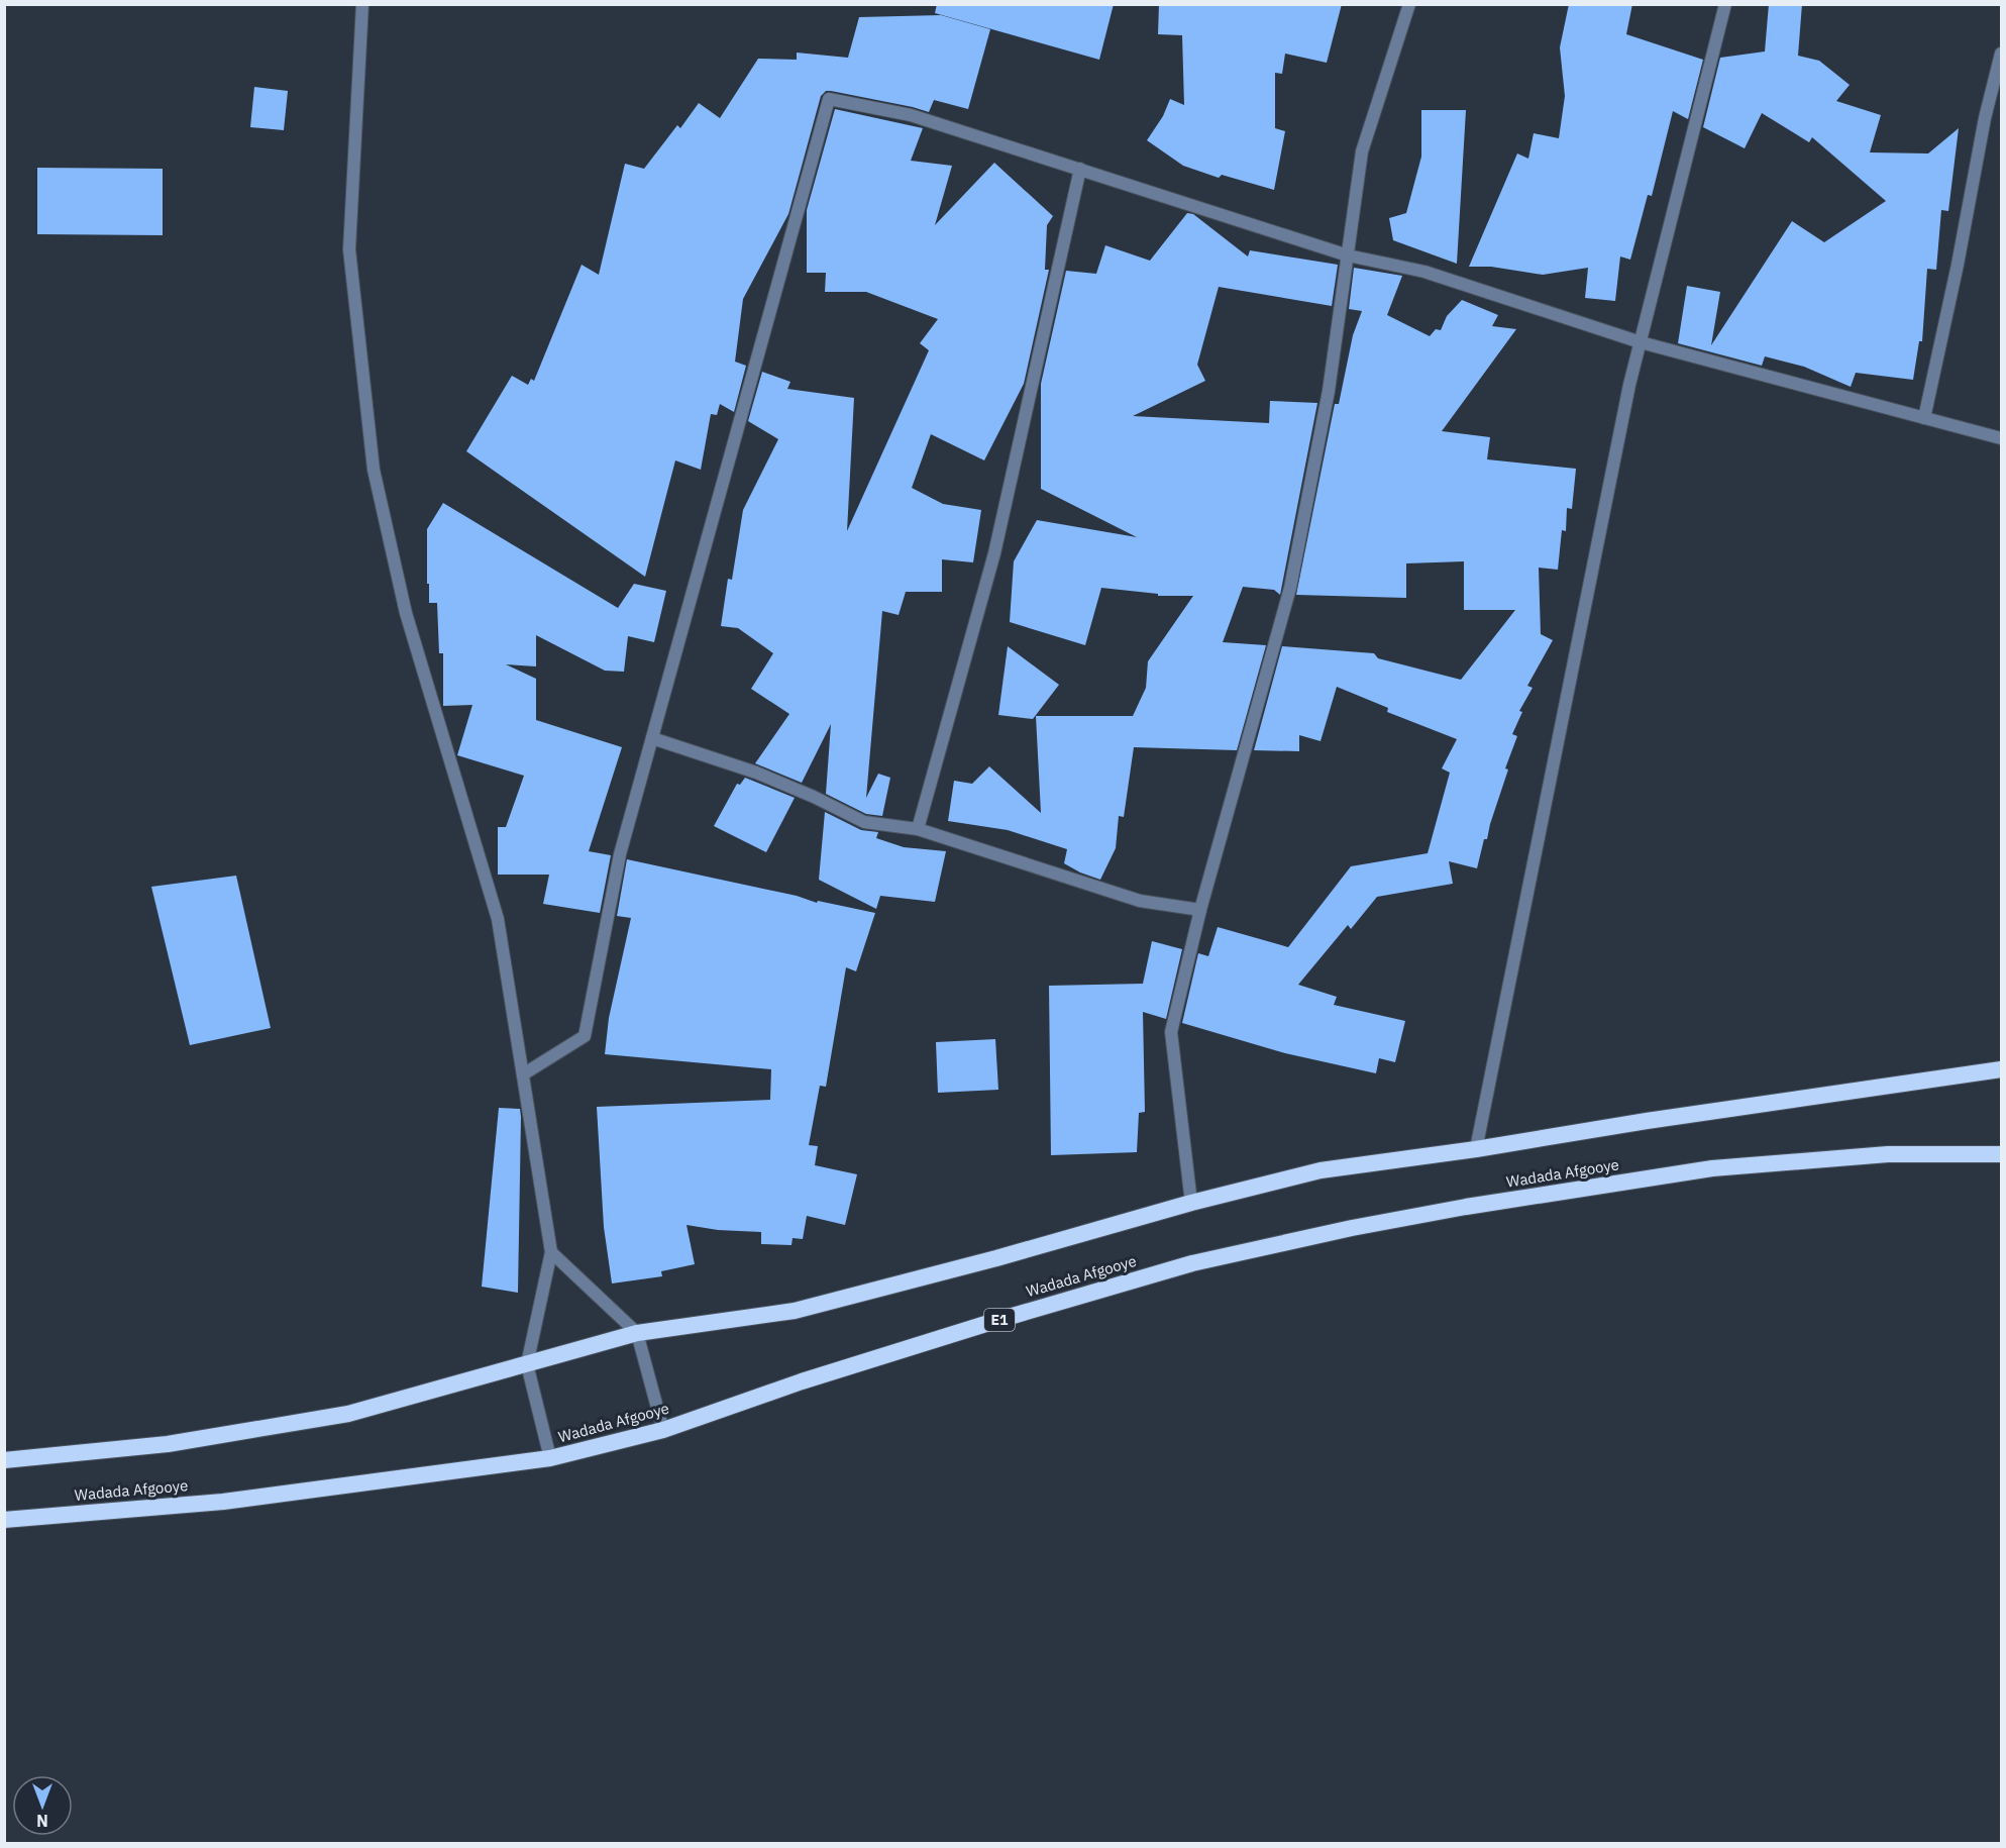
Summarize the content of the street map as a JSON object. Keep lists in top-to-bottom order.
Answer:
{
  "streets": {
    "highway": ["Wadada Afgooye", "E1"]
  },
  "north": "bottom"
}
